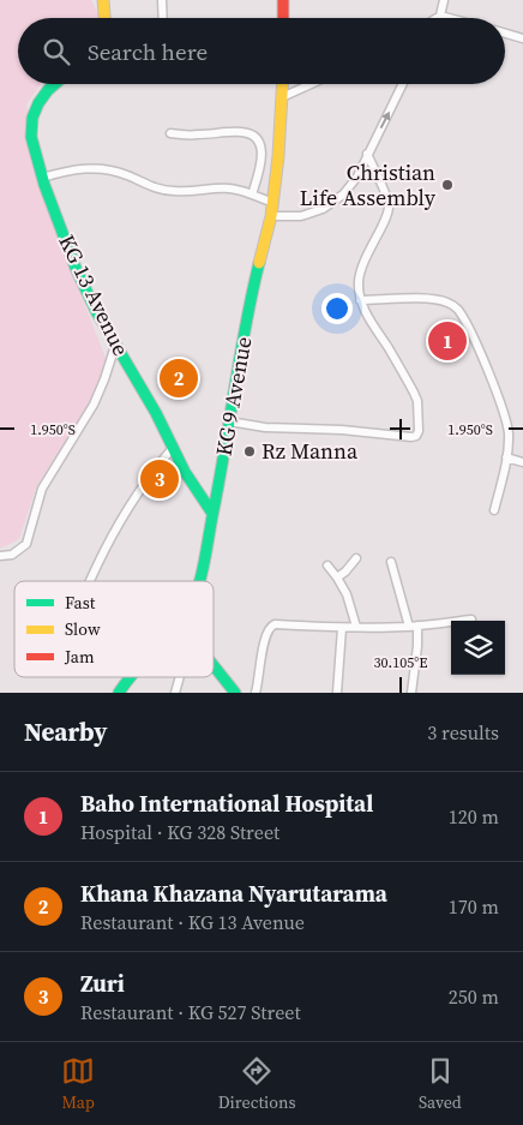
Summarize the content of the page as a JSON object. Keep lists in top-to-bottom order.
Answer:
{
  "streets": {
    "main road": ["KG 13 Avenue", "KG 9 Avenue"]
  },
  "crossings": [
    ["KG 13 Avenue", "KG 9 Avenue"]
  ],
  "places": ["Christian Life Assembly", "Rz Manna"],
  "legend": ["Fast", "Slow", "Jam"],
  "page": {
    "search": "Search here",
    "pins": ["1", "2", "3"],
    "heading": ["Nearby", "3 results"],
    "list": [
      {
        "mark": "1",
        "name": "Baho International Hospital",
        "note": "Hospital · KG 328 Street",
        "value": "120 m"
      },
      {
        "mark": "2",
        "name": "Khana Khazana Nyarutarama",
        "note": "Restaurant · KG 13 Avenue",
        "value": "170 m"
      },
      {
        "mark": "3",
        "name": "Zuri",
        "note": "Restaurant · KG 527 Street",
        "value": "250 m"
      }
    ],
    "nav": ["Map", "Directions", "Saved"]
  },
  "coordinates": ["1.950°S", "30.105°E"]
}
